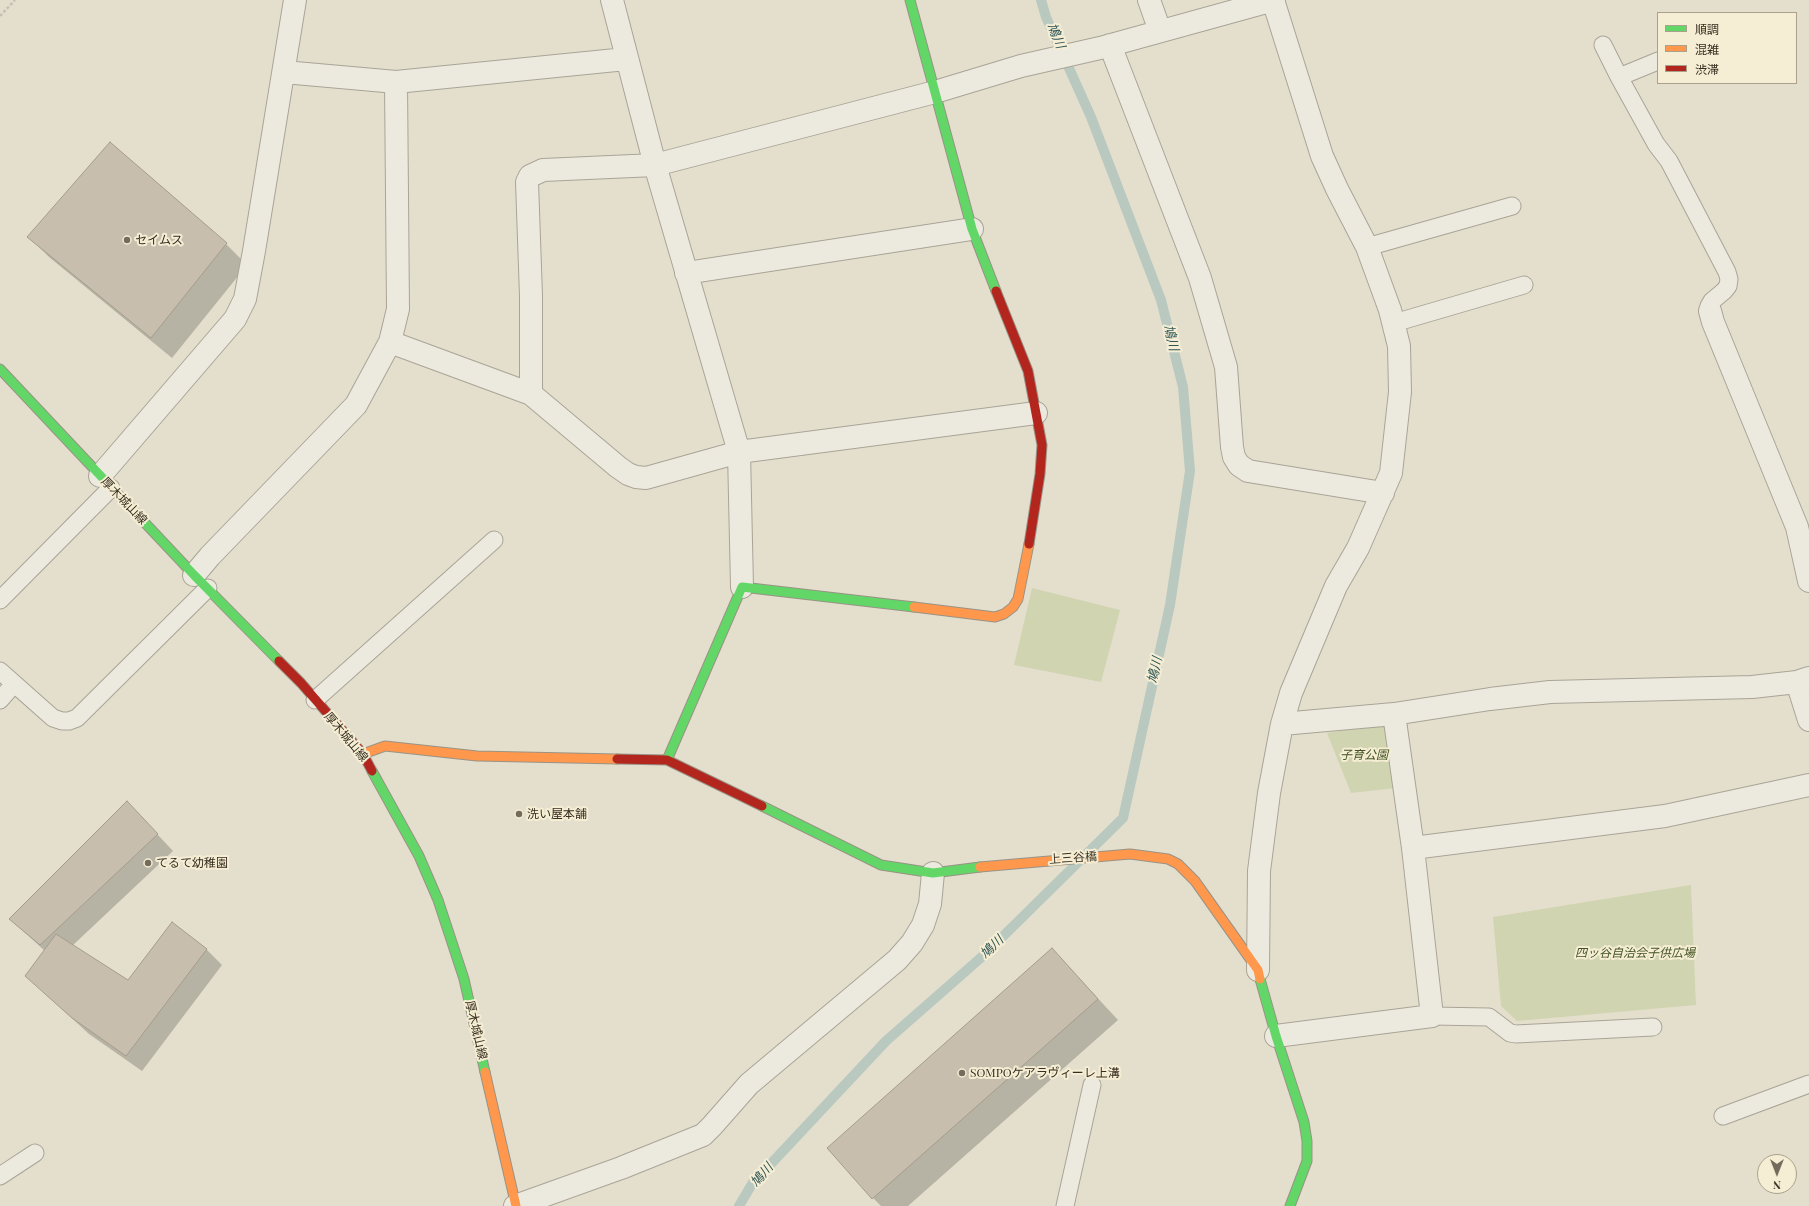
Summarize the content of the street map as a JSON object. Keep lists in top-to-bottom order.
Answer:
{
  "streets": {
    "street": ["厚木城山線", "上三谷橋"]
  },
  "water": ["鳩川"],
  "parks": ["子育公園", "四ッ谷自治会子供広場"],
  "places": [
    "セイムス",
    "洗い屋本舗",
    "てるて幼稚園",
    "SOMPOケアラヴィーレ上溝"
  ],
  "legend": ["順調", "混雑", "渋滞"],
  "north": "bottom"
}
